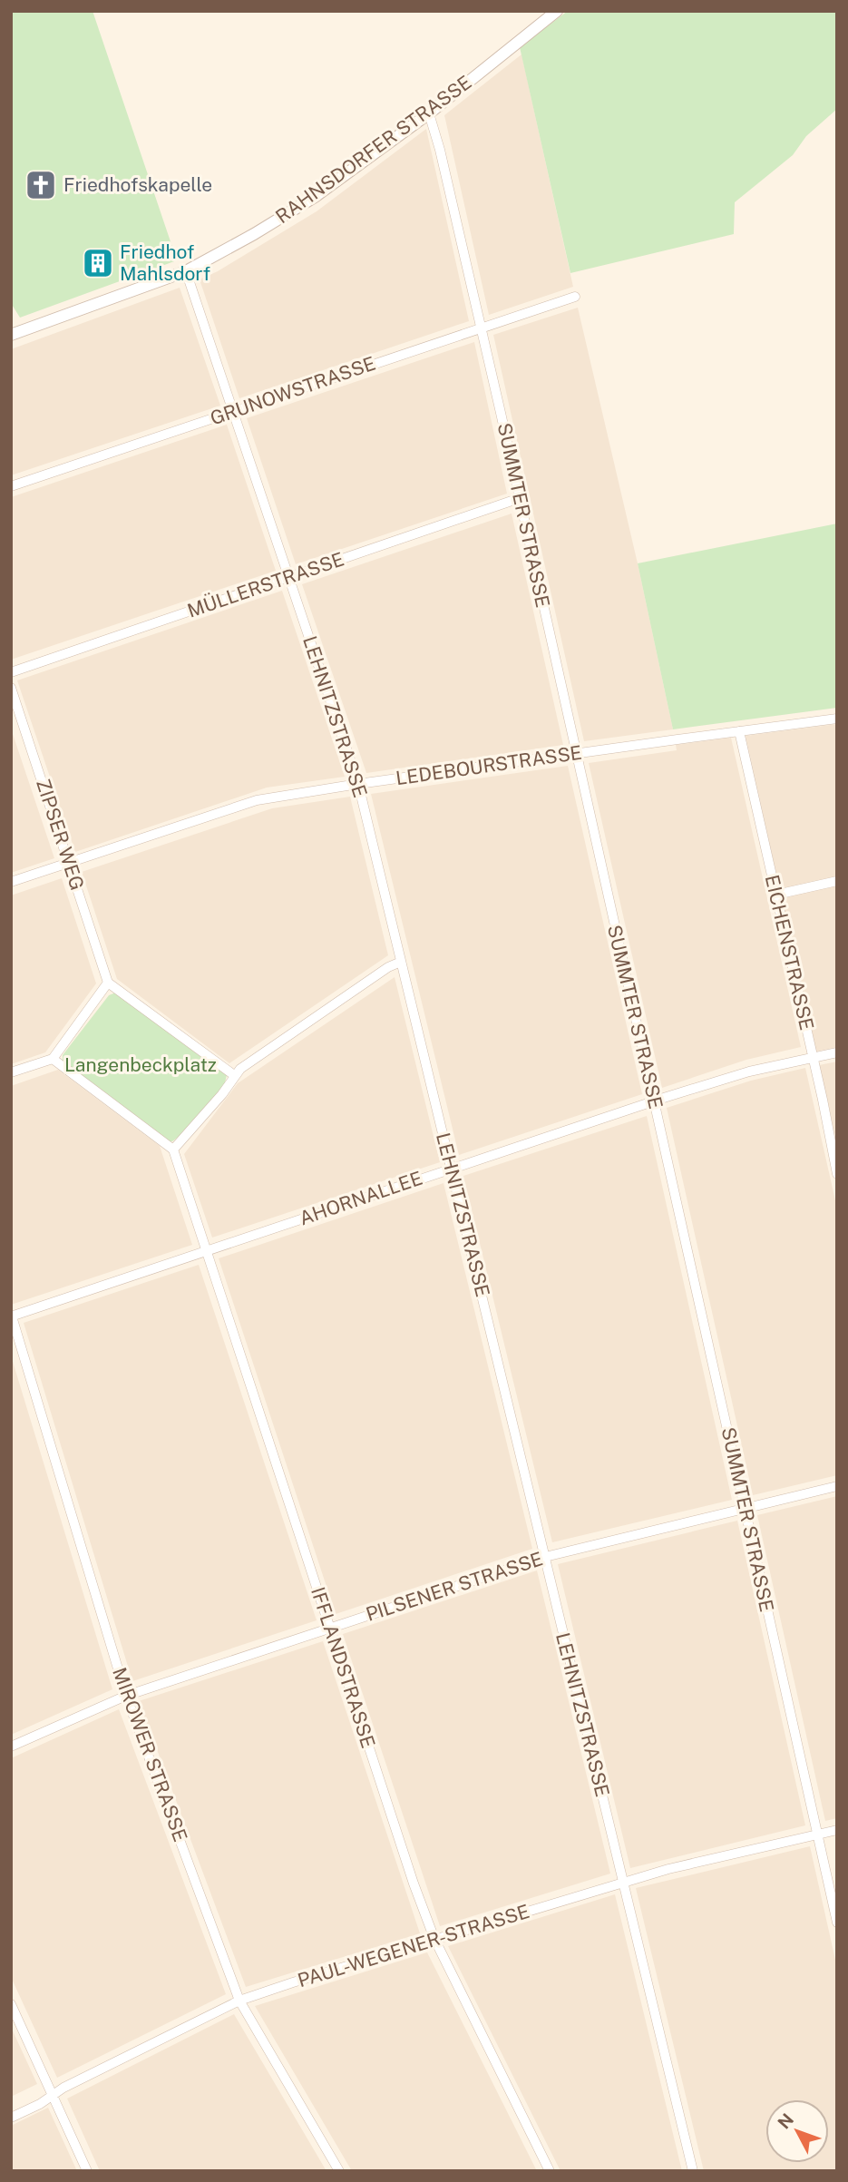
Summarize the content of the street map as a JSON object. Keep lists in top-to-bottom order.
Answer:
{
  "streets": {
    "street": [
      "RAHNSDORFER STRASSE",
      "GRUNOWSTRASSE",
      "SUMMTER STRASSE",
      "MÜLLERSTRASSE",
      "LEHNITZSTRASSE",
      "LEDEBOURSTRASSE",
      "ZIPSER WEG",
      "EICHENSTRASSE",
      "AHORNALLEE",
      "PILSENER STRASSE",
      "IFFLANDSTRASSE",
      "MIROWER STRASSE",
      "PAUL-WEGENER-STRASSE"
    ]
  },
  "crossings": [
    ["RAHNSDORFER STRASSE", "SUMMTER STRASSE"],
    ["RAHNSDORFER STRASSE", "LEHNITZSTRASSE"],
    ["GRUNOWSTRASSE", "SUMMTER STRASSE"],
    ["GRUNOWSTRASSE", "LEHNITZSTRASSE"],
    ["SUMMTER STRASSE", "MÜLLERSTRASSE"],
    ["SUMMTER STRASSE", "LEDEBOURSTRASSE"],
    ["SUMMTER STRASSE", "AHORNALLEE"],
    ["SUMMTER STRASSE", "PILSENER STRASSE"],
    ["SUMMTER STRASSE", "PAUL-WEGENER-STRASSE"],
    ["MÜLLERSTRASSE", "LEHNITZSTRASSE"],
    ["LEHNITZSTRASSE", "LEDEBOURSTRASSE"],
    ["LEHNITZSTRASSE", "AHORNALLEE"],
    ["LEHNITZSTRASSE", "PILSENER STRASSE"],
    ["LEHNITZSTRASSE", "PAUL-WEGENER-STRASSE"],
    ["LEDEBOURSTRASSE", "ZIPSER WEG"],
    ["LEDEBOURSTRASSE", "EICHENSTRASSE"],
    ["EICHENSTRASSE", "AHORNALLEE"],
    ["AHORNALLEE", "IFFLANDSTRASSE"],
    ["AHORNALLEE", "MIROWER STRASSE"],
    ["PILSENER STRASSE", "IFFLANDSTRASSE"],
    ["PILSENER STRASSE", "MIROWER STRASSE"],
    ["IFFLANDSTRASSE", "PAUL-WEGENER-STRASSE"],
    ["MIROWER STRASSE", "PAUL-WEGENER-STRASSE"]
  ],
  "parks": ["Langenbeckplatz"],
  "places": {
    "church": ["Friedhofskapelle"],
    "building": ["Friedhof Mahlsdorf"]
  },
  "north": "top left"
}
